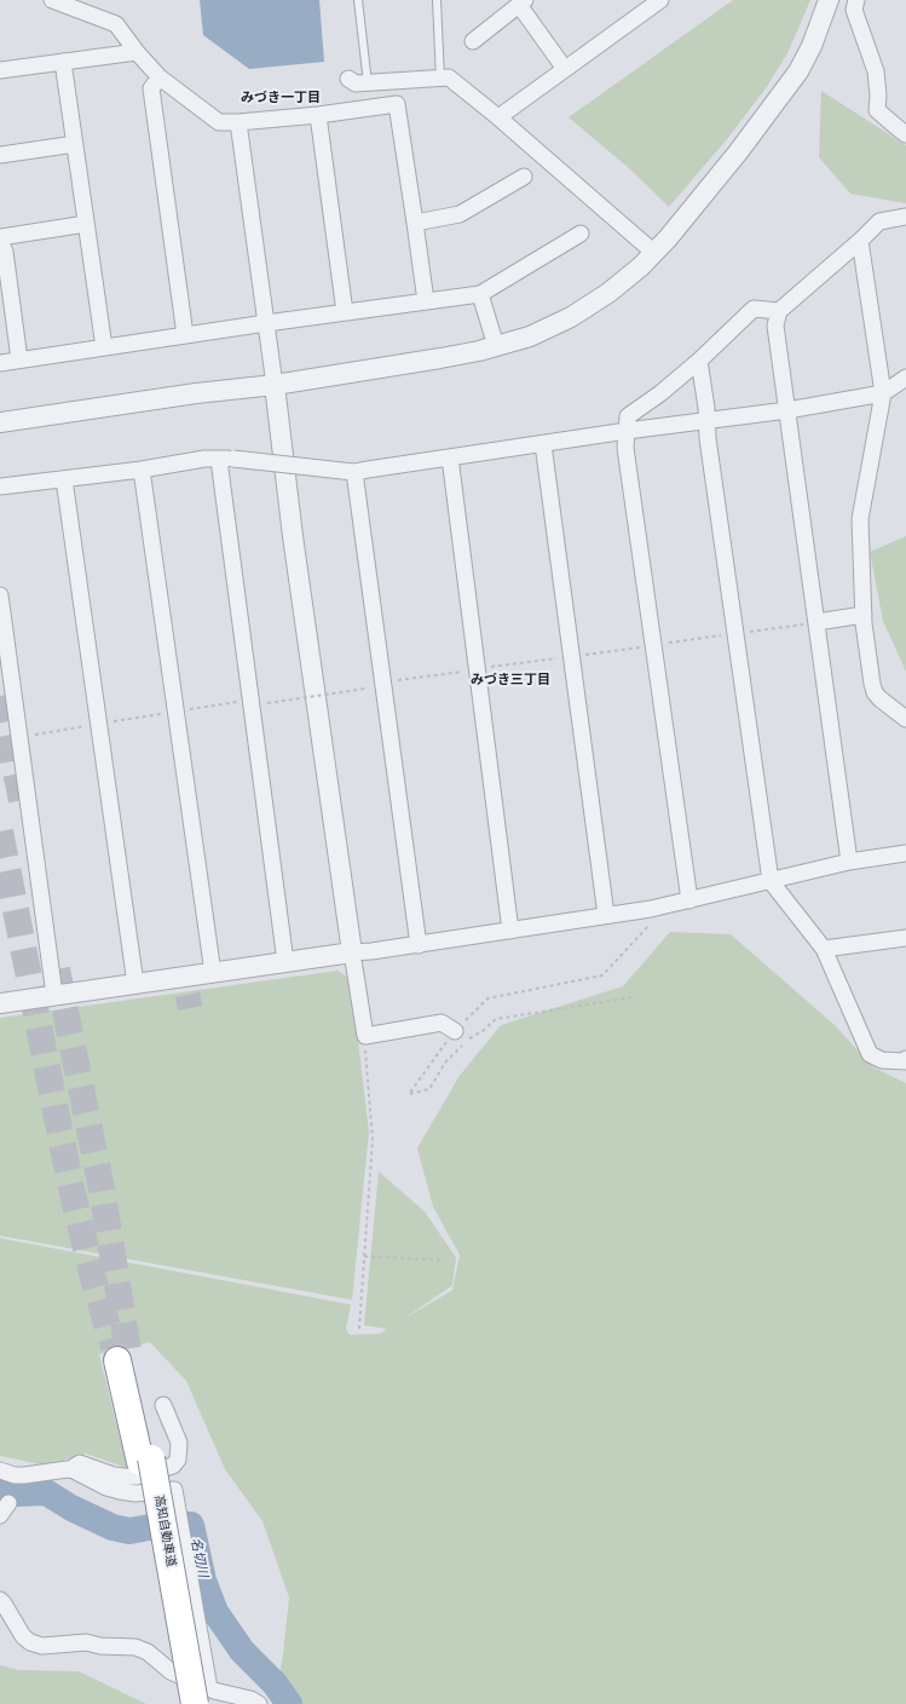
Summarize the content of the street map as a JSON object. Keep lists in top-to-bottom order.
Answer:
{
  "streets": {
    "highway": ["高知自動車道"]
  },
  "districts": ["みづき一丁目", "みづき三丁目"],
  "water": ["名切川"]
}
